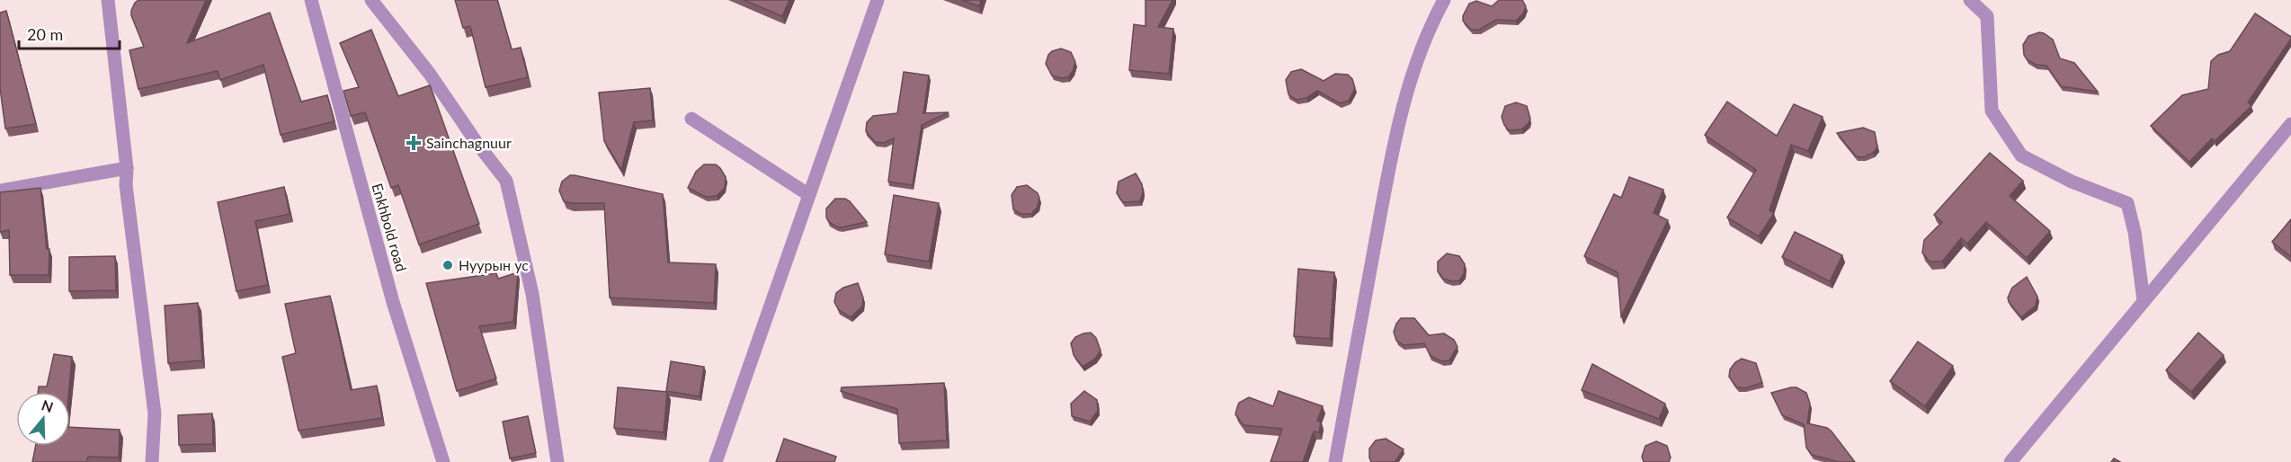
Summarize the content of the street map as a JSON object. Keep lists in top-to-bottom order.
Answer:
{
  "streets": {
    "street": ["Enkhbold road"]
  },
  "places": {
    "health": ["Sainchagnuur"],
    "other": ["Нуурын ус"]
  },
  "scale_bar": "20 m",
  "north": "top"
}
